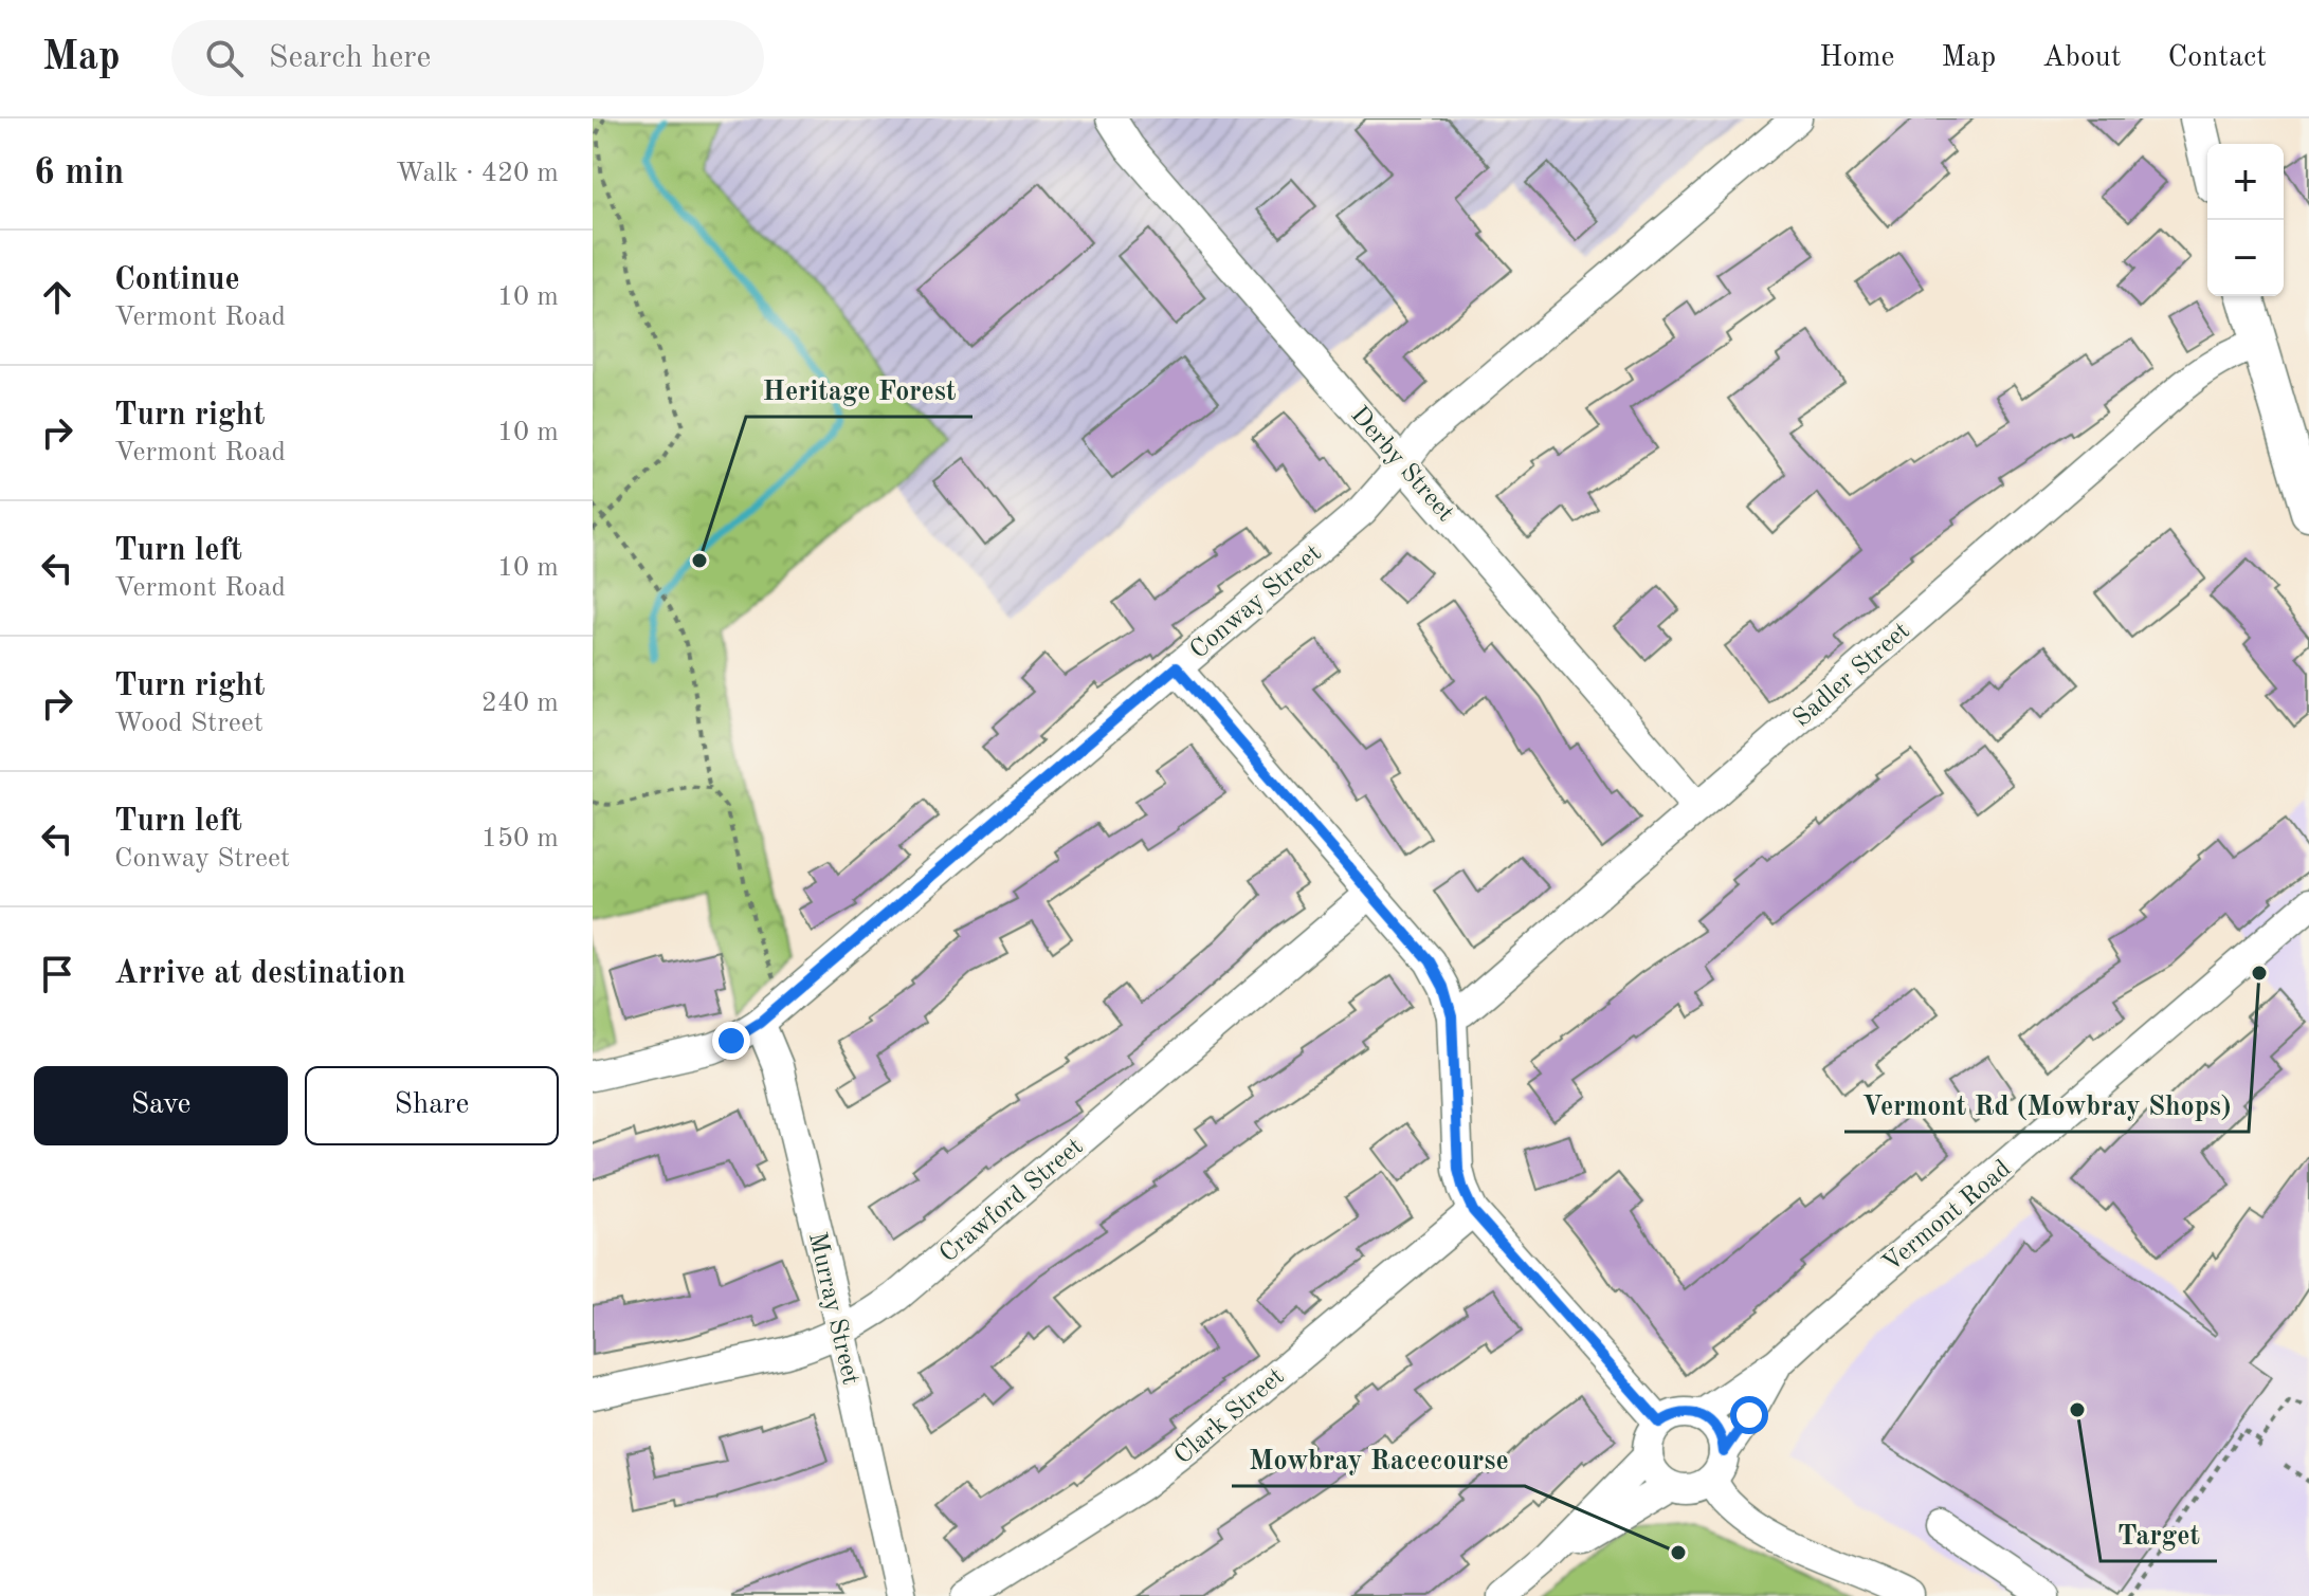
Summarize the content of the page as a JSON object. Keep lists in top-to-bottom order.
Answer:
{
  "streets": {
    "street": [
      "Derby Street",
      "Conway Street",
      "Sadler Street",
      "Crawford Street",
      "Vermont Road",
      "Murray Street",
      "Clark Street"
    ]
  },
  "crossings": [
    ["Derby Street", "Conway Street"],
    ["Derby Street", "Sadler Street"],
    ["Conway Street", "Murray Street"],
    ["Crawford Street", "Murray Street"]
  ],
  "places": [
    "Heritage Forest",
    "Vermont Rd (Mowbray Shops)",
    "Target",
    "Mowbray Racecourse"
  ],
  "page": {
    "header": "Map",
    "search": "Search here",
    "nav": [
      "Home",
      "Map",
      "About",
      "Contact"
    ],
    "heading": ["6 min", "Walk · 420 m"],
    "map_buttons": ["+", "−"],
    "list": [
      ["Continue", "Vermont Road", "10 m"],
      ["Turn right", "Vermont Road", "10 m"],
      ["Turn left", "Vermont Road", "10 m"],
      ["Turn right", "Wood Street", "240 m"],
      ["Turn left", "Conway Street", "150 m"],
      "Arrive at destination"
    ],
    "buttons": ["Save", "Share"]
  }
}
